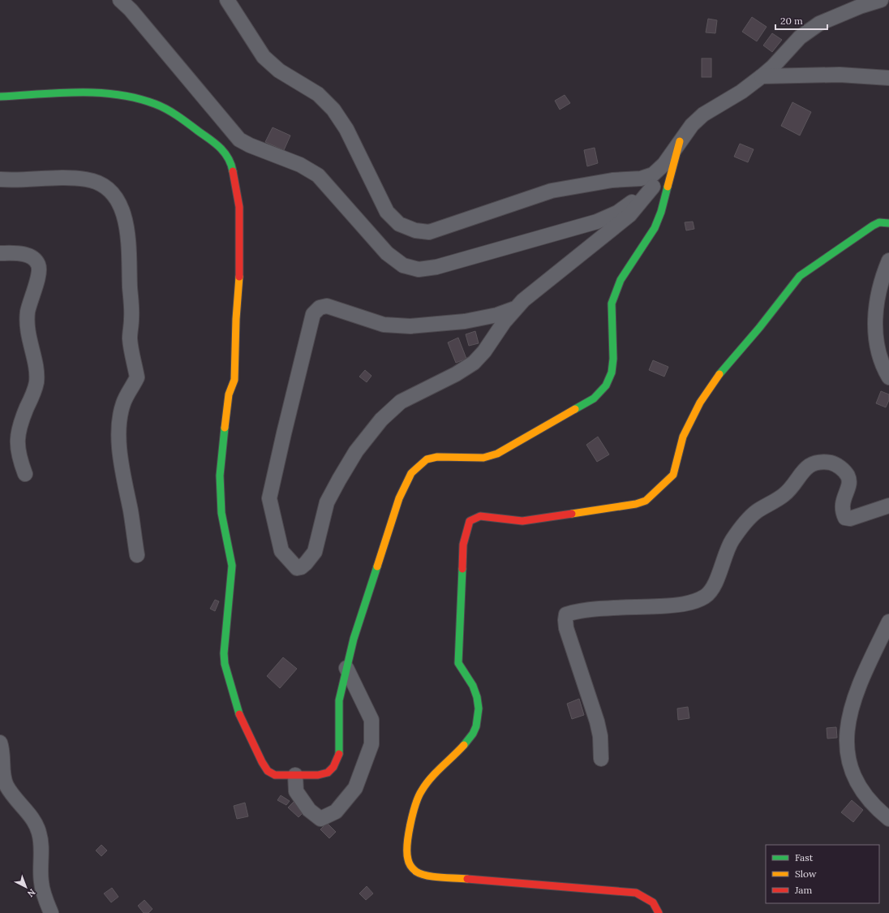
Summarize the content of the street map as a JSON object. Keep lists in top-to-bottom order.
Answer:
{
  "legend": ["Fast", "Slow", "Jam"],
  "scale_bar": "20 m",
  "north": "bottom right"
}
